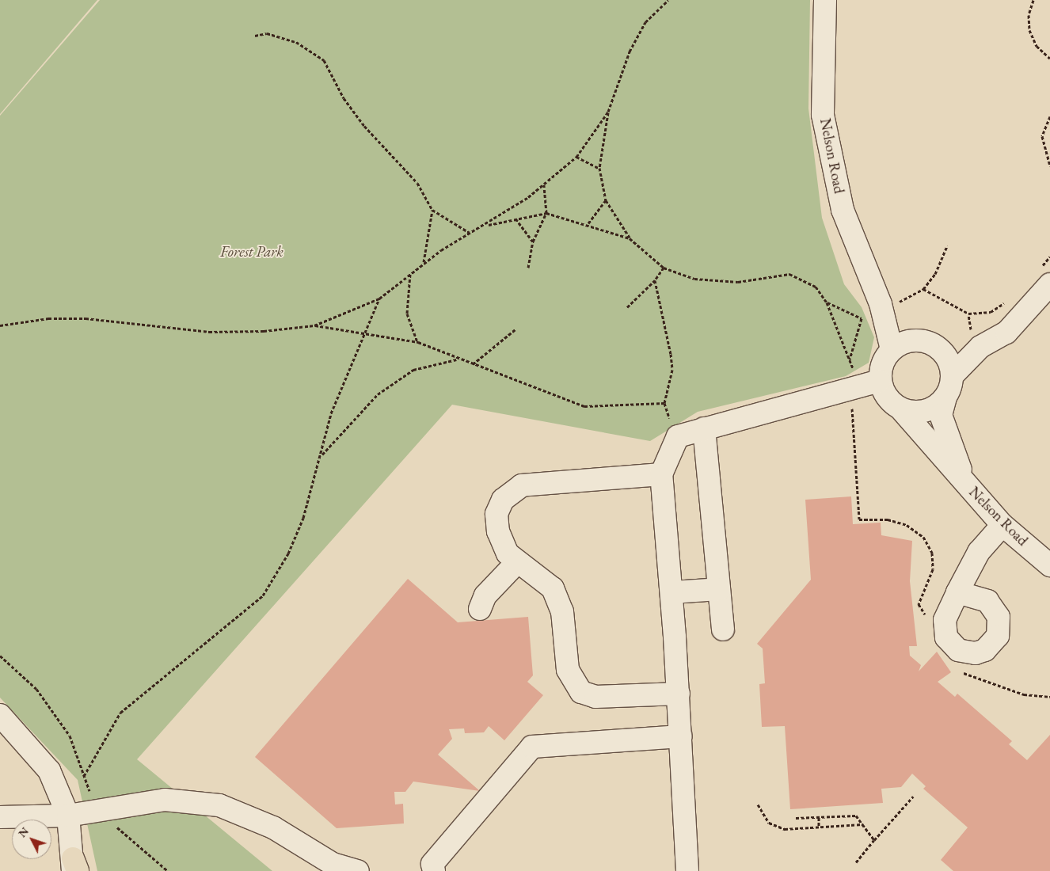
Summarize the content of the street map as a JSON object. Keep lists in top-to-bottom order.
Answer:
{
  "streets": {
    "street": ["Nelson Road"]
  },
  "parks": ["Forest Park"],
  "north": "top left"
}
